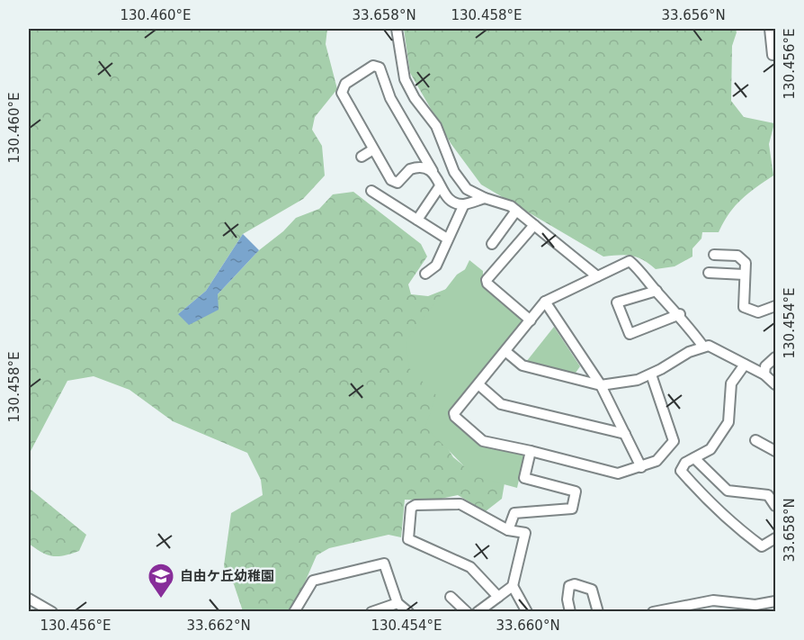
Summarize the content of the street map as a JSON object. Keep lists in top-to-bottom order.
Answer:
{
  "places": {
    "school or university": ["自由ケ丘幼稚園"]
  },
  "coordinates": [
    "130.460°E",
    "33.658°N",
    "130.458°E",
    "33.656°N",
    "130.456°E",
    "130.454°E",
    "33.662°N",
    "33.660°N"
  ]
}
